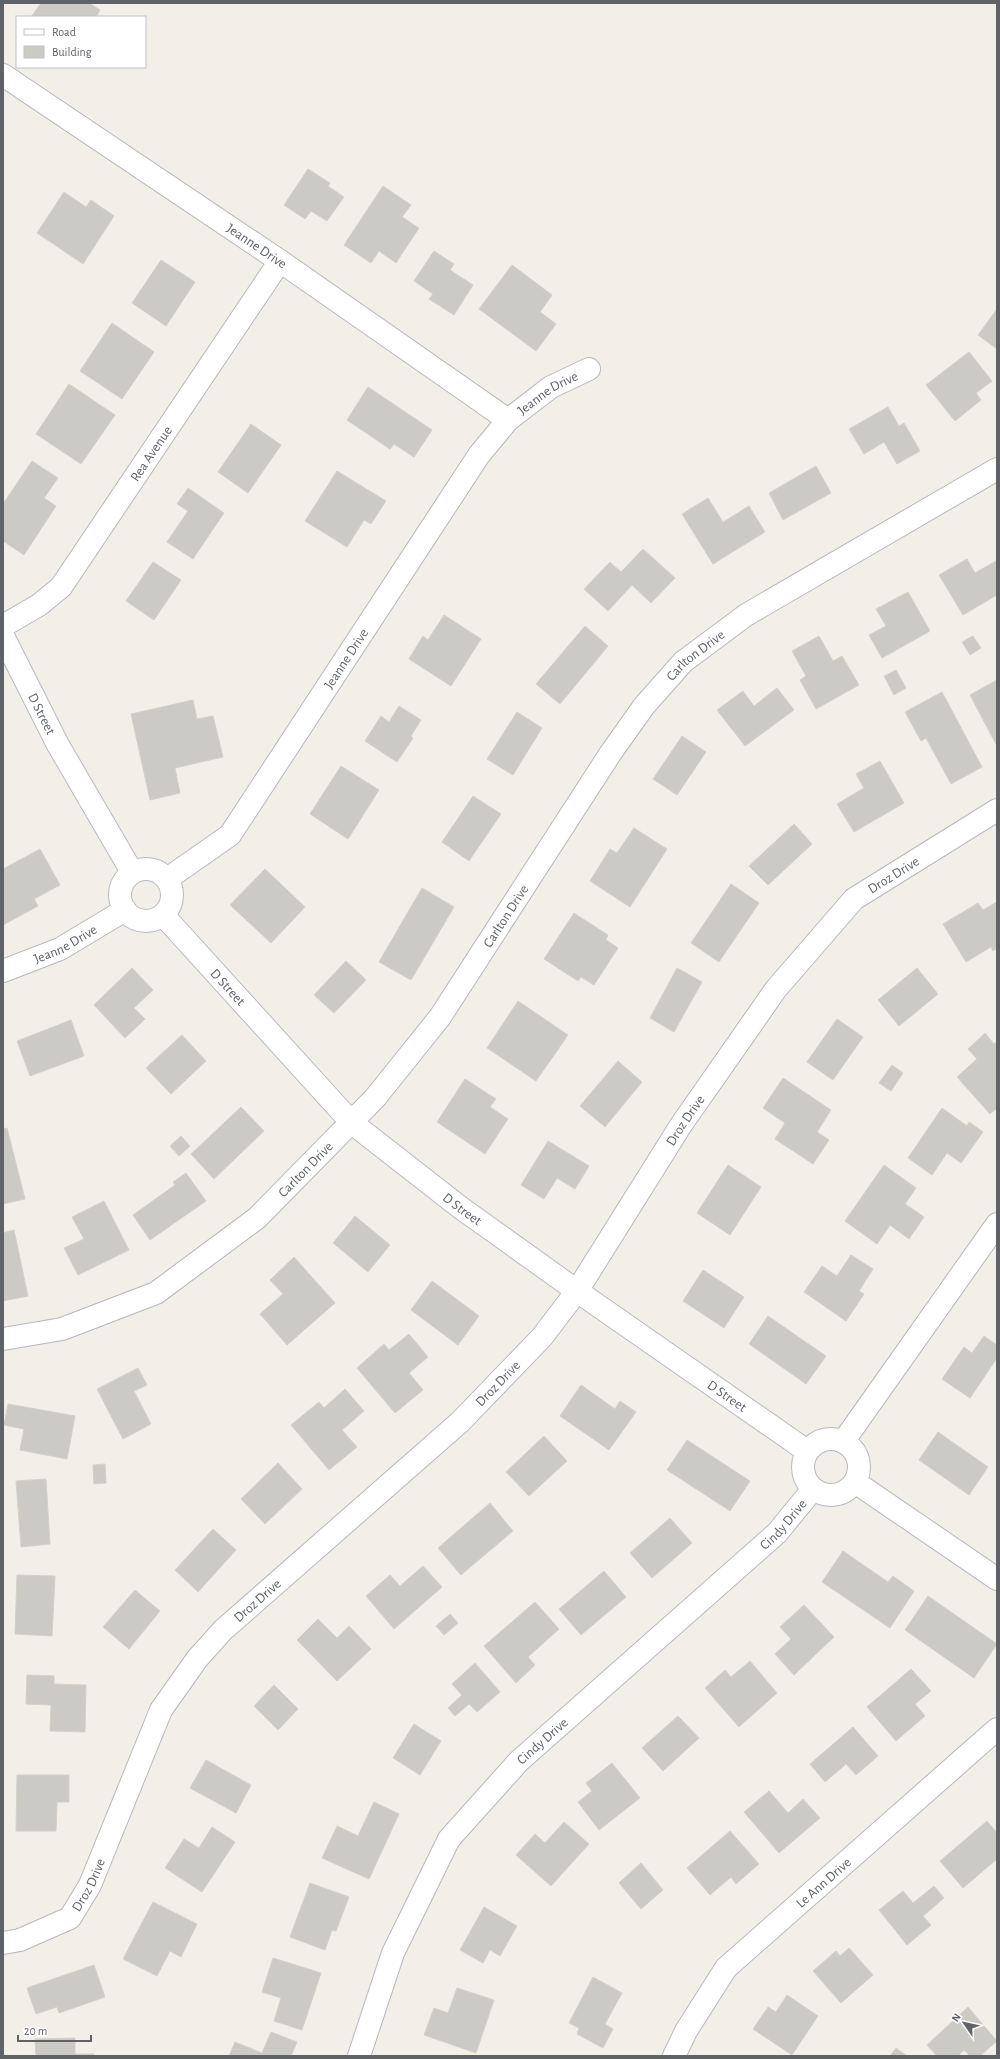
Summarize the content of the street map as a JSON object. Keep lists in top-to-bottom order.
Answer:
{
  "streets": {
    "street": [
      "Jeanne Drive",
      "Rea Avenue",
      "Carlton Drive",
      "D Street",
      "Droz Drive",
      "Cindy Drive",
      "Le Ann Drive"
    ]
  },
  "crossings": [
    ["Jeanne Drive", "Rea Avenue"],
    ["Jeanne Drive", "D Street"],
    ["Carlton Drive", "D Street"],
    ["D Street", "Droz Drive"],
    ["D Street", "Cindy Drive"]
  ],
  "legend": ["Road", "Building"],
  "scale_bar": "20 m",
  "north": "top left"
}
